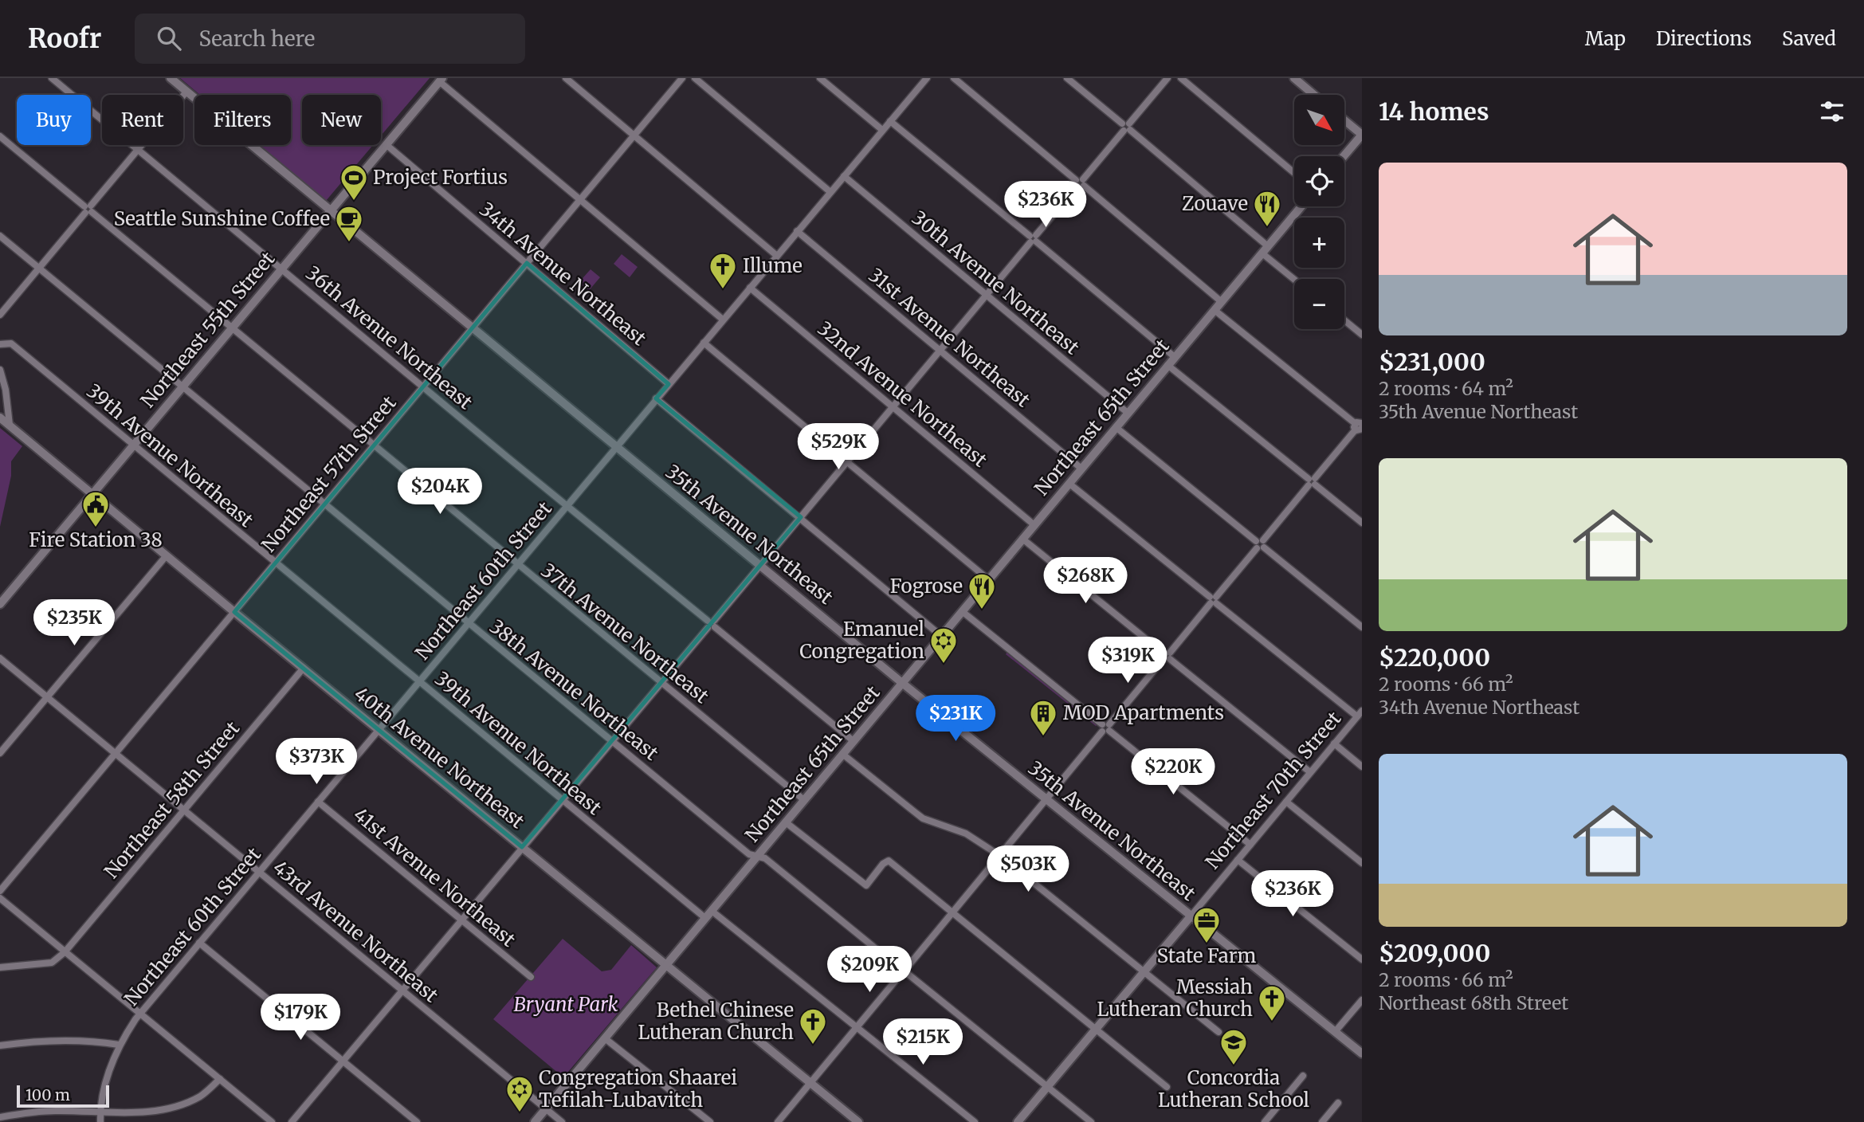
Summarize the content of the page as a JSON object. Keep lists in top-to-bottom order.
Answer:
{
  "streets": {
    "main road": [
      "Northeast 55th Street",
      "Northeast 65th Street",
      "35th Avenue Northeast",
      "40th Avenue Northeast",
      "Northeast 70th Street"
    ],
    "street": [
      "34th Avenue Northeast",
      "30th Avenue Northeast",
      "36th Avenue Northeast",
      "31st Avenue Northeast",
      "32nd Avenue Northeast",
      "39th Avenue Northeast",
      "Northeast 57th Street",
      "Northeast 60th Street",
      "37th Avenue Northeast",
      "38th Avenue Northeast",
      "Northeast 58th Street",
      "41st Avenue Northeast",
      "43rd Avenue Northeast"
    ]
  },
  "crossings": [
    ["34th Avenue Northeast", "Northeast 55th Street"],
    ["34th Avenue Northeast", "Northeast 57th Street"],
    ["34th Avenue Northeast", "Northeast 60th Street"],
    ["30th Avenue Northeast", "Northeast 65th Street"],
    ["30th Avenue Northeast", "Northeast 60th Street"],
    ["Northeast 55th Street", "36th Avenue Northeast"],
    ["Northeast 55th Street", "39th Avenue Northeast"],
    ["Northeast 55th Street", "35th Avenue Northeast"],
    ["Northeast 55th Street", "37th Avenue Northeast"],
    ["Northeast 55th Street", "38th Avenue Northeast"],
    ["Northeast 55th Street", "40th Avenue Northeast"],
    ["36th Avenue Northeast", "Northeast 65th Street"],
    ["36th Avenue Northeast", "Northeast 57th Street"],
    ["36th Avenue Northeast", "Northeast 60th Street"],
    ["31st Avenue Northeast", "Northeast 65th Street"],
    ["31st Avenue Northeast", "Northeast 60th Street"],
    ["32nd Avenue Northeast", "Northeast 65th Street"],
    ["32nd Avenue Northeast", "Northeast 60th Street"],
    ["Northeast 65th Street", "39th Avenue Northeast"],
    ["Northeast 65th Street", "35th Avenue Northeast"],
    ["Northeast 65th Street", "37th Avenue Northeast"],
    ["Northeast 65th Street", "38th Avenue Northeast"],
    ["Northeast 65th Street", "40th Avenue Northeast"],
    ["Northeast 65th Street", "43rd Avenue Northeast"],
    ["39th Avenue Northeast", "Northeast 57th Street"],
    ["39th Avenue Northeast", "Northeast 60th Street"],
    ["Northeast 57th Street", "35th Avenue Northeast"],
    ["Northeast 57th Street", "37th Avenue Northeast"],
    ["Northeast 57th Street", "38th Avenue Northeast"],
    ["Northeast 57th Street", "40th Avenue Northeast"],
    ["Northeast 57th Street", "43rd Avenue Northeast"],
    ["35th Avenue Northeast", "Northeast 60th Street"],
    ["35th Avenue Northeast", "Northeast 70th Street"],
    ["Northeast 60th Street", "37th Avenue Northeast"],
    ["Northeast 60th Street", "38th Avenue Northeast"],
    ["Northeast 60th Street", "40th Avenue Northeast"],
    ["Northeast 60th Street", "41st Avenue Northeast"],
    ["Northeast 60th Street", "43rd Avenue Northeast"],
    ["38th Avenue Northeast", "Northeast 70th Street"],
    ["40th Avenue Northeast", "Northeast 58th Street"],
    ["Northeast 58th Street", "43rd Avenue Northeast"]
  ],
  "parks": ["Bryant Park"],
  "places": {
    "sports": ["Project Fortius"],
    "restaurant": ["Zouave", "Fogrose"],
    "cafe": ["Seattle Sunshine Coffee"],
    "church": ["Illume", "Messiah Lutheran Church", "Bethel Chinese Lutheran Church"],
    "public building": ["Fire Station 38"],
    "synagogue": ["Emanuel Congregation", "Congregation Shaarei Tefilah-Lubavitch"],
    "building": ["MOD Apartments"],
    "office": ["State Farm"],
    "school or university": ["Concordia Lutheran School"]
  },
  "scale_bar": "100 m",
  "north": "bottom right",
  "page": {
    "header": "Roofr",
    "search": "Search here",
    "nav": ["Map", "Directions", "Saved"],
    "heading": "14 homes",
    "map_buttons": ["+", "−"],
    "chip": [
      "Buy",
      "Rent",
      "Filters",
      "New"
    ],
    "list": [
      {
        "name": "$231,000",
        "note": "2 rooms · 64 m² · 35th Avenue Northeast"
      },
      {
        "name": "$220,000",
        "note": "2 rooms · 66 m² · 34th Avenue Northeast"
      },
      {
        "name": "$209,000",
        "note": "2 rooms · 66 m² · Northeast 68th Street"
      }
    ],
    "price": [
      "$236K",
      "$529K",
      "$204K",
      "$268K",
      "$235K",
      "$319K",
      "$231K",
      "$373K",
      "$220K",
      "$503K",
      "$236K",
      "$209K",
      "$179K",
      "$215K"
    ],
    "scale": "100 m"
  }
}
